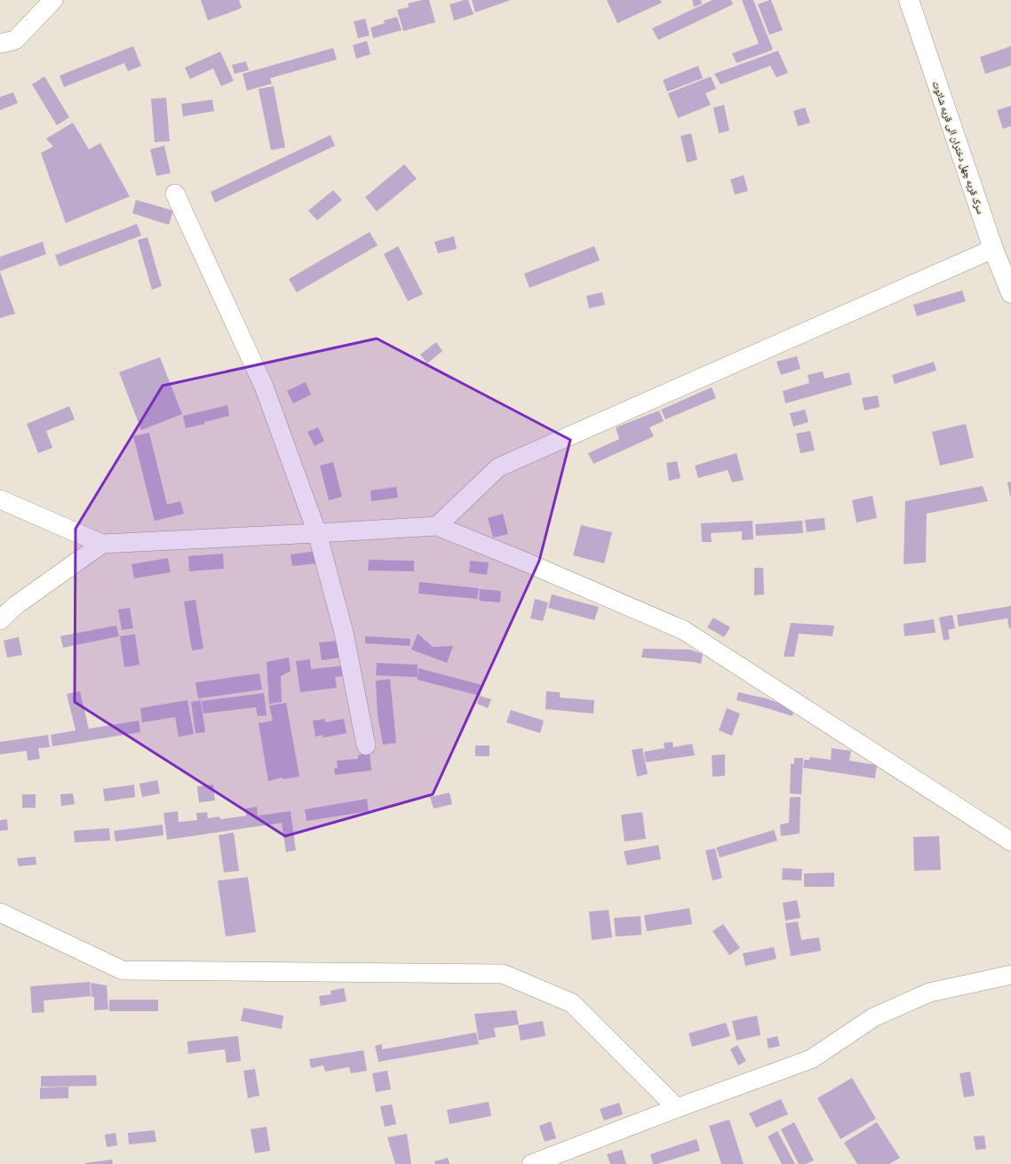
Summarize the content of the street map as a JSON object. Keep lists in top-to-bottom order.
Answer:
{
  "streets": {
    "street": ["سرک قریه چهل دختران الی قریه شاتوت"]
  }
}
